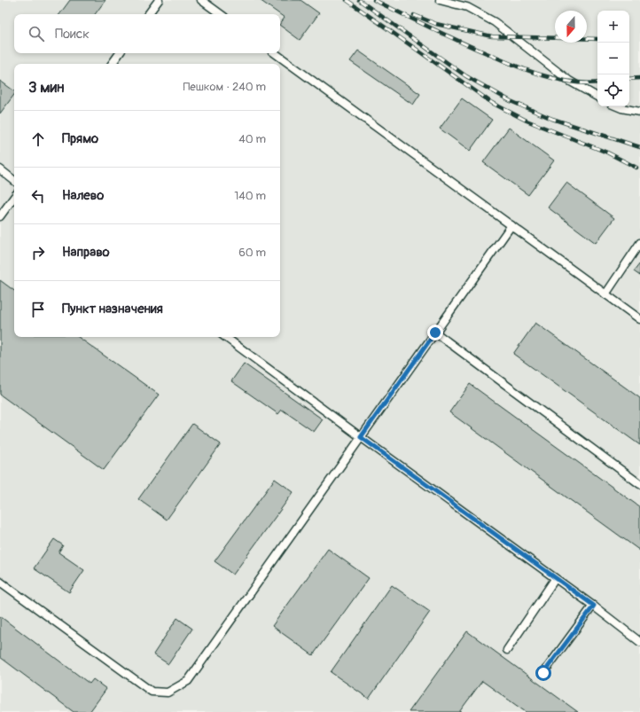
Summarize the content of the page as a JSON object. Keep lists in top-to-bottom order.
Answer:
{
  "north": "bottom",
  "page": {
    "map_buttons": ["+", "−"],
    "search": "Поиск",
    "heading": ["3 мин", "Пешком · 240 m"],
    "list": [
      ["Прямо", "40 m"],
      ["Налево", "140 m"],
      ["Направо", "60 m"],
      "Пункт назначения"
    ]
  }
}
